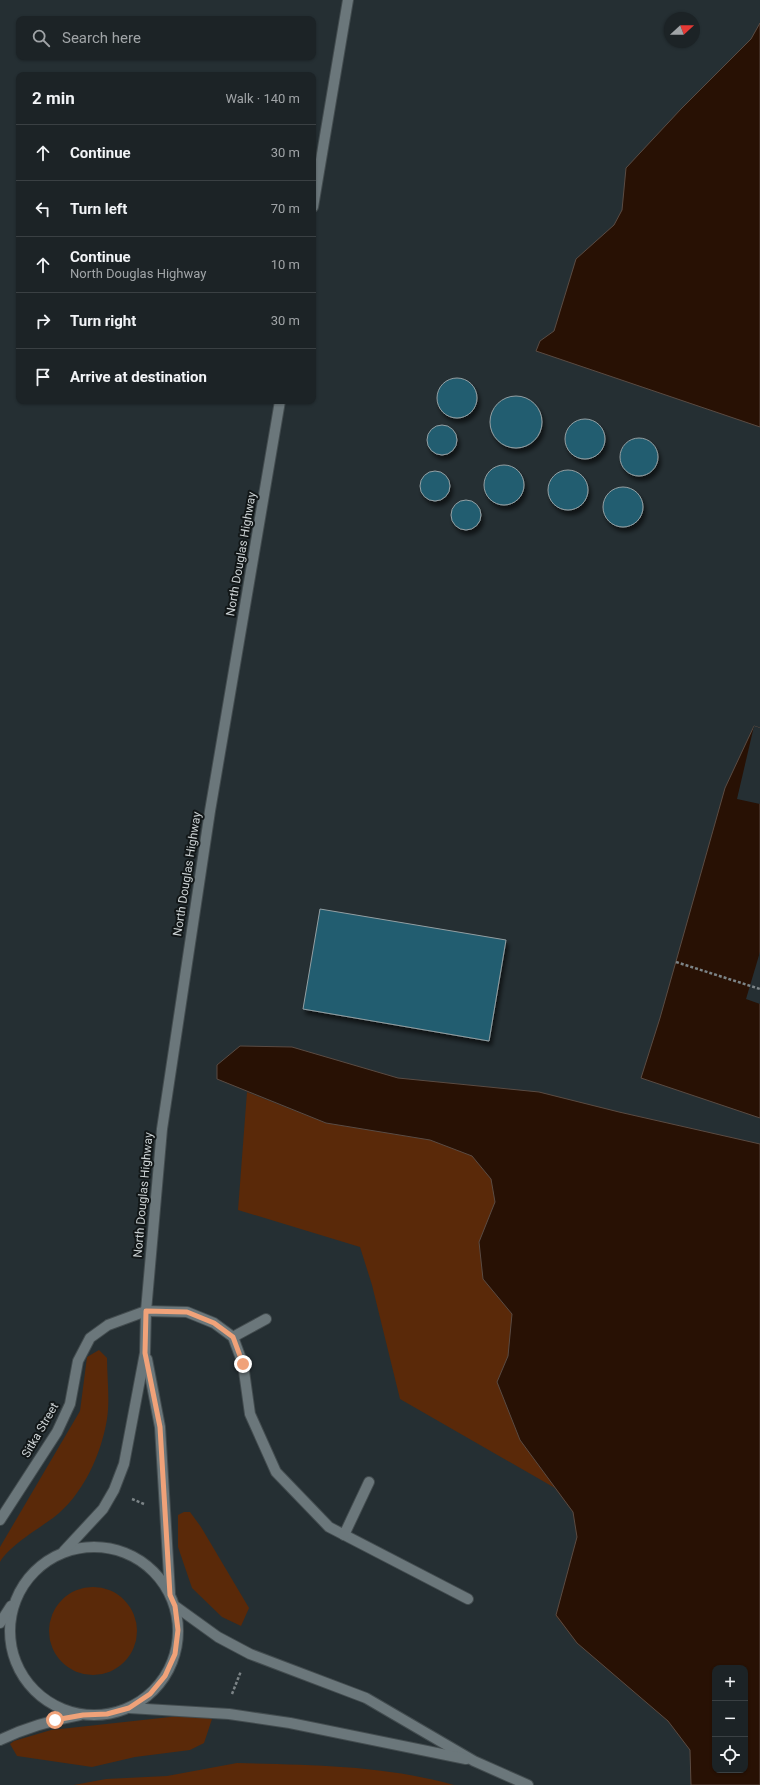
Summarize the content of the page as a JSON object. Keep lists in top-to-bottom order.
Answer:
{
  "streets": {
    "main road": ["North Douglas Highway", "Sitka Street"]
  },
  "crossings": [
    ["North Douglas Highway", "Sitka Street"]
  ],
  "north": "right",
  "page": {
    "search": "Search here",
    "heading": ["2 min", "Walk · 140 m"],
    "list": [
      ["Continue", "30 m"],
      ["Turn left", "70 m"],
      ["Continue", "North Douglas Highway", "10 m"],
      ["Turn right", "30 m"],
      "Arrive at destination"
    ],
    "map_buttons": ["+", "−"]
  }
}
